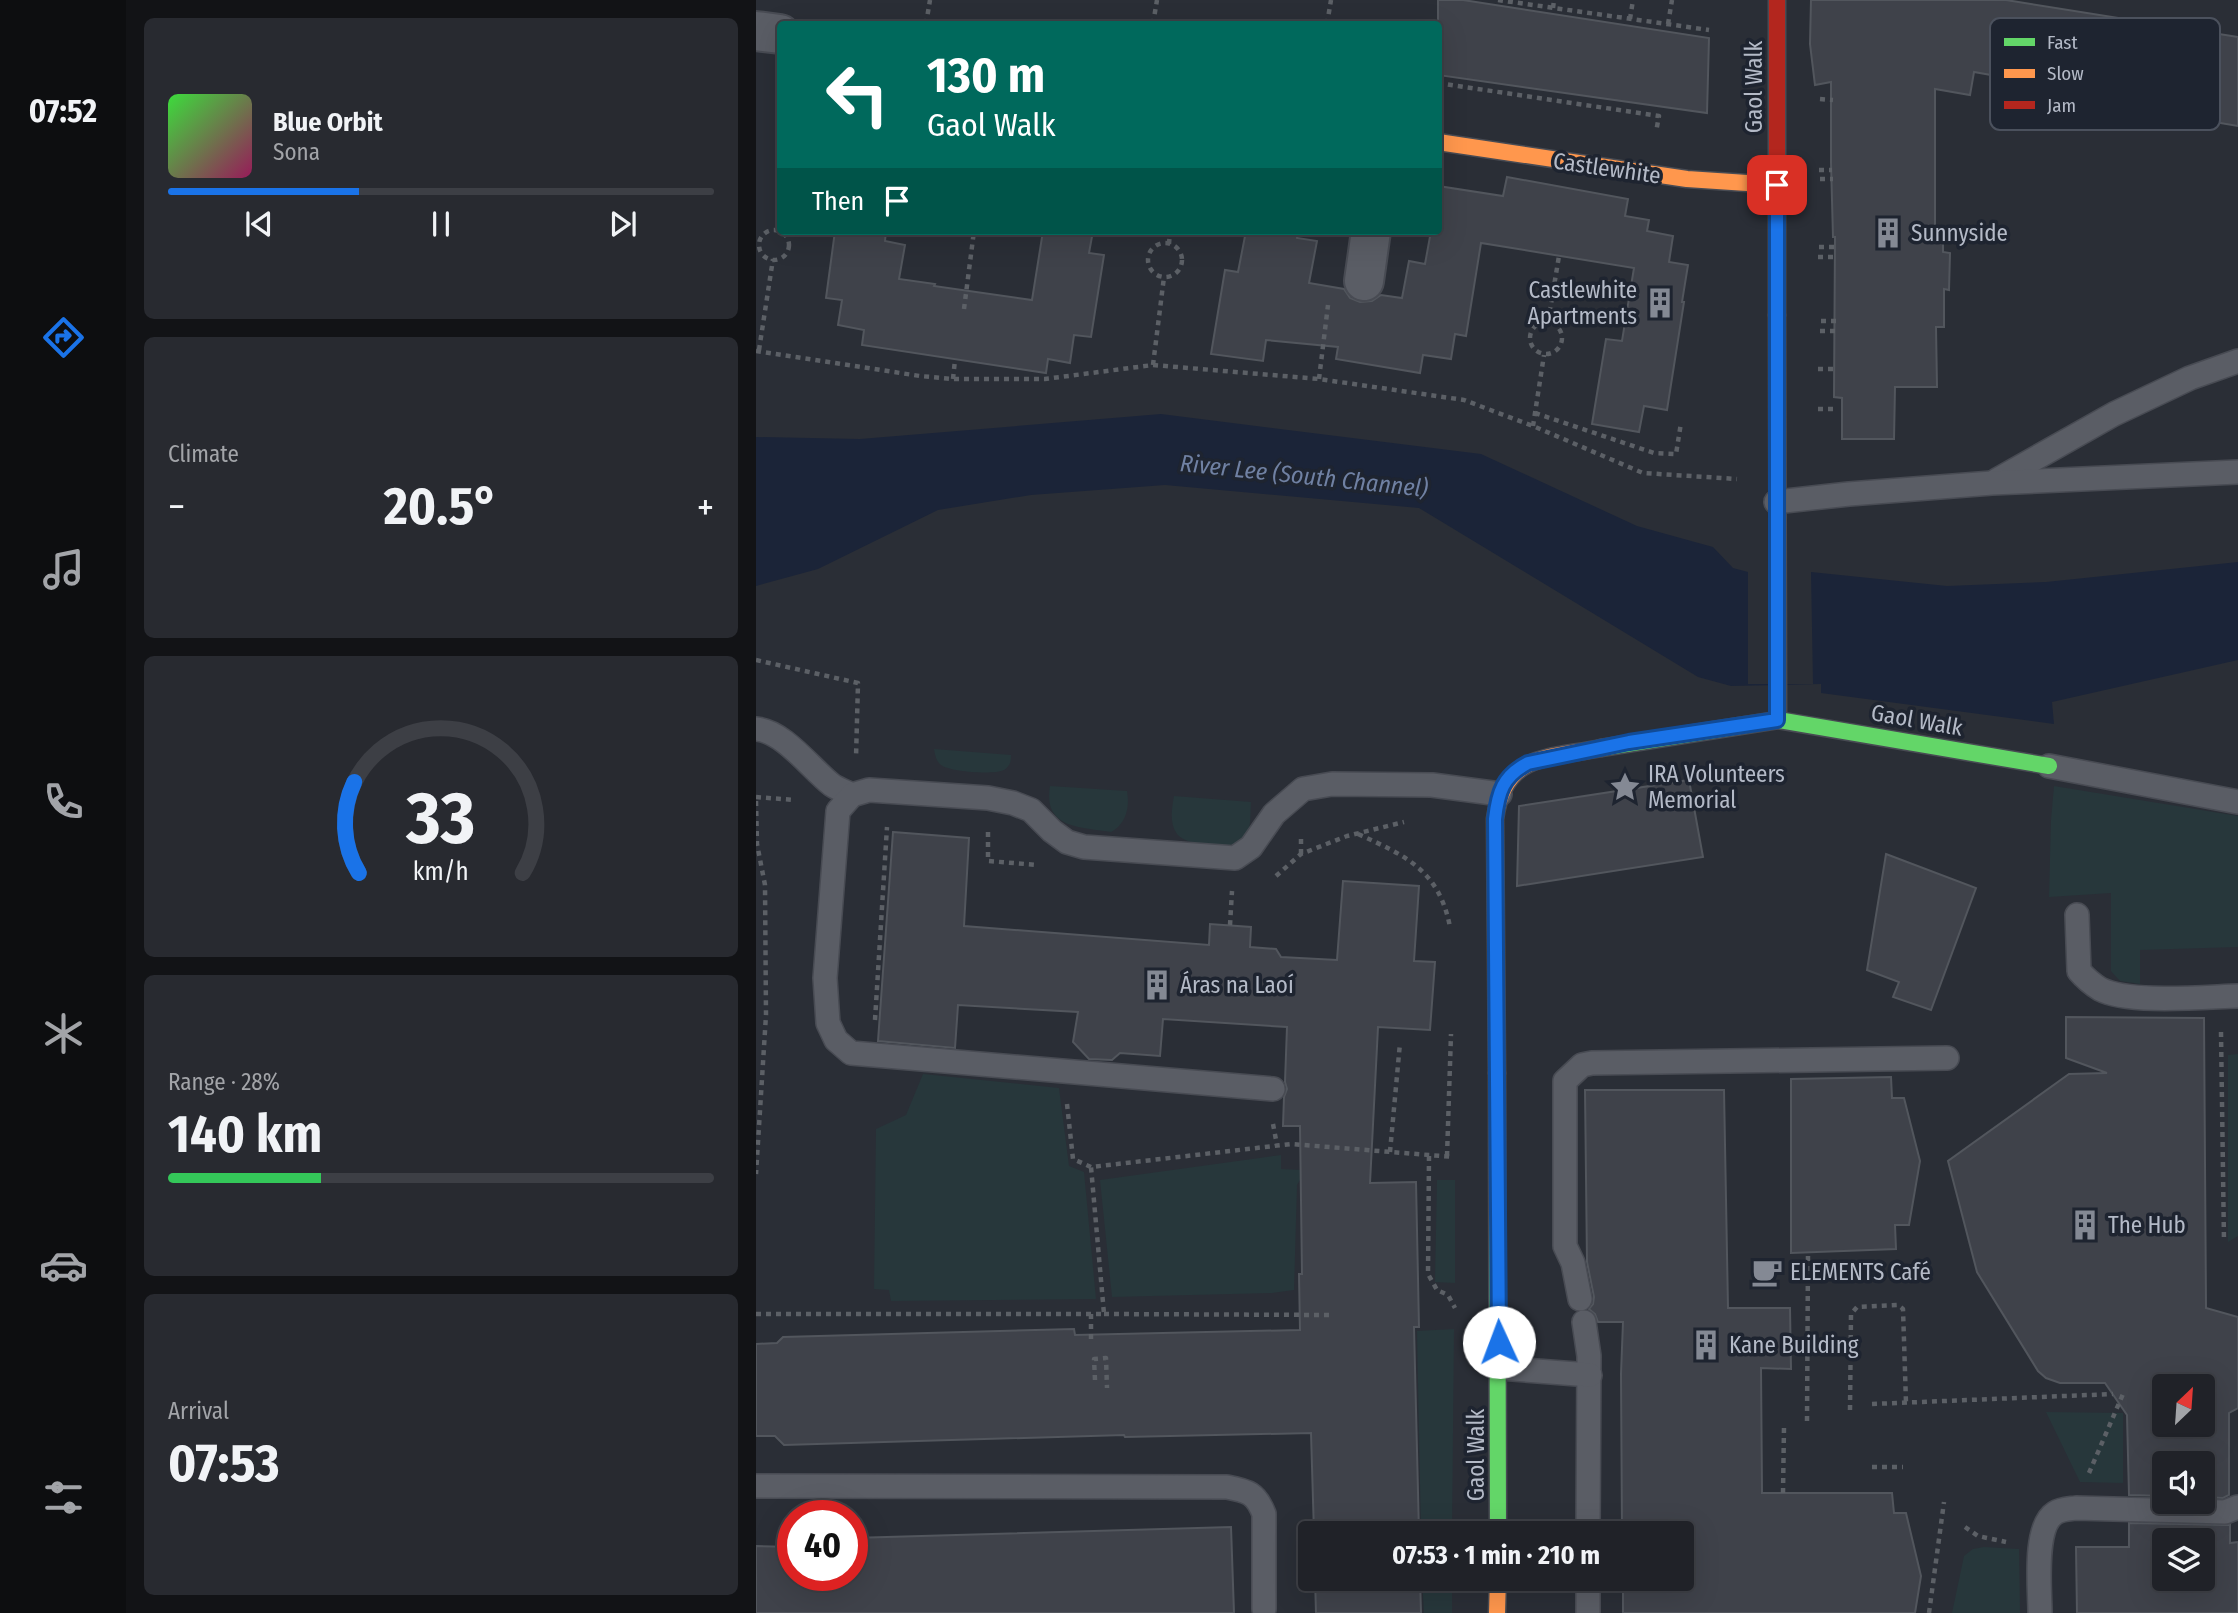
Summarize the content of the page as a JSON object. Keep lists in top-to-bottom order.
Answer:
{
  "streets": {
    "street": ["Gaol Walk", "Castlewhite"]
  },
  "crossings": [
    ["Gaol Walk", "Castlewhite"]
  ],
  "water": ["River Lee (South Channel)"],
  "places": {
    "building": [
      "Sunnyside",
      "Castlewhite Apartments",
      "Áras na Laoí",
      "The Hub",
      "Kane Building"
    ],
    "place": ["IRA Volunteers Memorial"],
    "cafe": ["ELEMENTS Café"]
  },
  "legend": ["Fast", "Slow", "Jam"],
  "north": "top right",
  "page": {
    "tabs": "07:52",
    "turn": ["130 m", "Gaol Walk"],
    "song": ["Blue Orbit", "Sona"],
    "then": "Then",
    "tile": [
      "Climate",
      ["Range · 28%", "140 km"],
      ["Arrival", "07:53"]
    ],
    "heat": ["−", "20.5°", "+"],
    "limit": "40",
    "trip": "07:53 · 1 min · 210 m",
    "gauge": ["33", "km/h"]
  }
}
